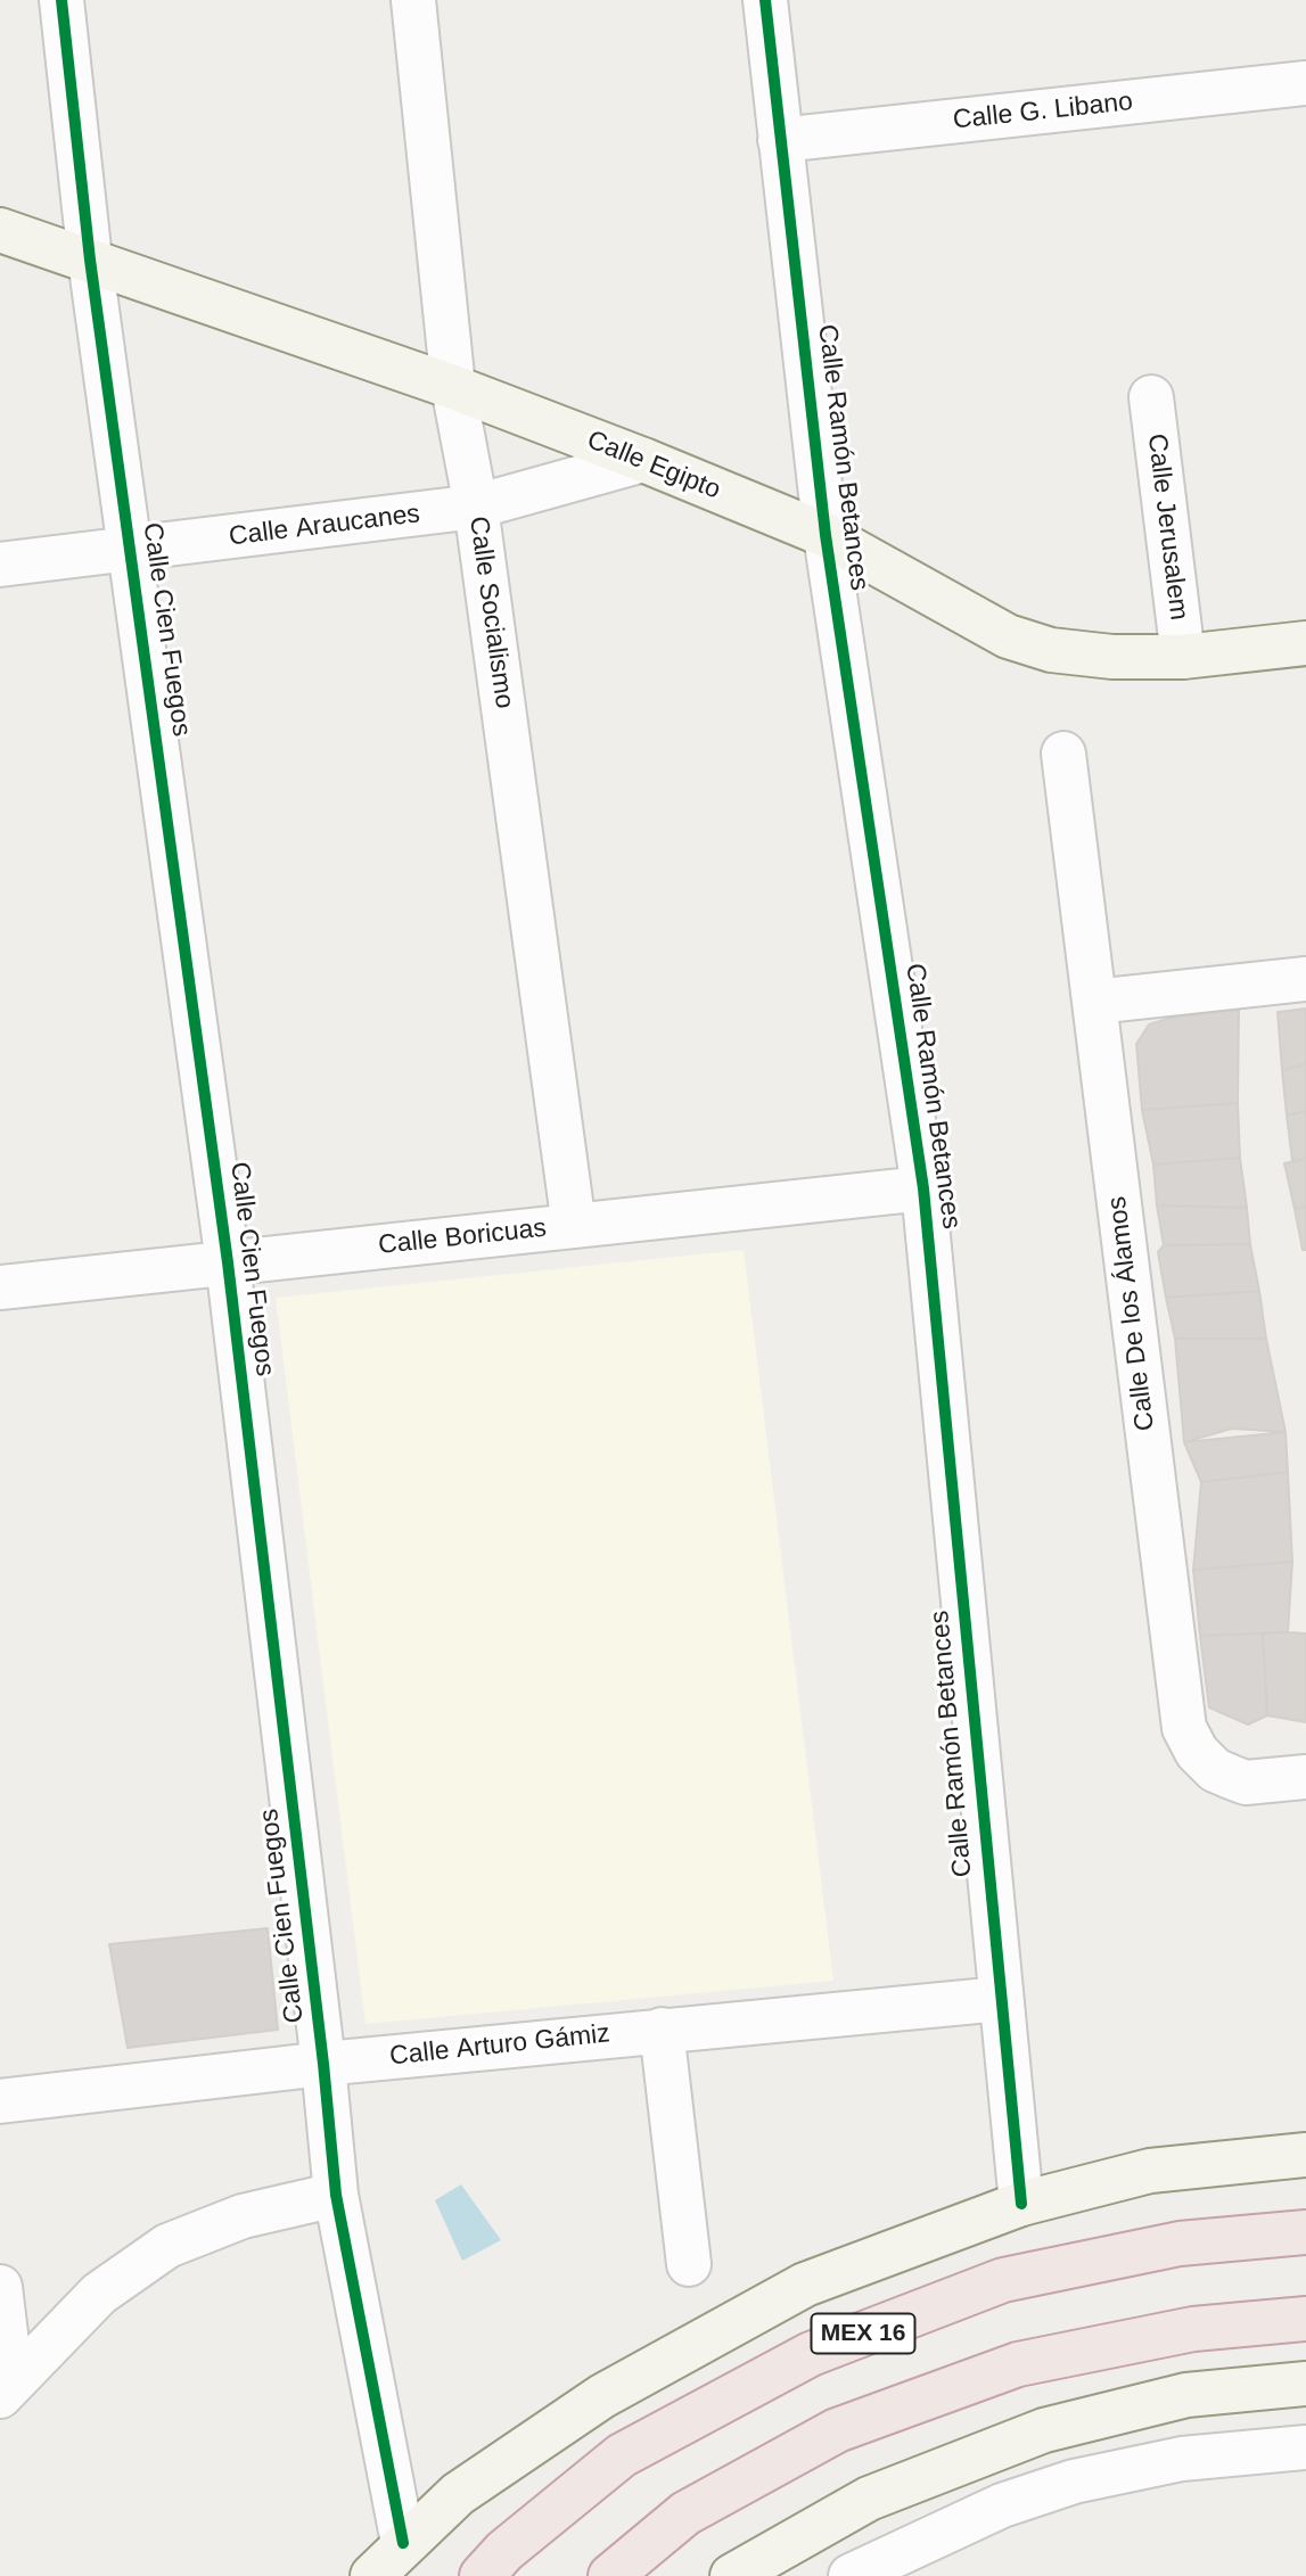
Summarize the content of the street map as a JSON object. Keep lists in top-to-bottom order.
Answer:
{
  "streets": {
    "highway": ["MEX 16"],
    "main road": ["Calle Egipto"],
    "street": [
      "Calle G. Libano",
      "Calle Ramón Betances",
      "Calle Araucanes",
      "Calle Jerusalem",
      "Calle Socialismo",
      "Calle Cien Fuegos",
      "Calle Boricuas",
      "Calle De los Álamos",
      "Calle Arturo Gámiz"
    ]
  },
  "crossings": [
    ["Calle G. Libano", "Calle Ramón Betances"],
    ["Calle Ramón Betances", "Calle Egipto"],
    ["Calle Ramón Betances", "Calle Boricuas"],
    ["Calle Ramón Betances", "Calle Arturo Gámiz"],
    ["Calle Egipto", "Calle Araucanes"],
    ["Calle Egipto", "Calle Jerusalem"],
    ["Calle Egipto", "Calle Socialismo"],
    ["Calle Egipto", "Calle Cien Fuegos"],
    ["Calle Araucanes", "Calle Socialismo"],
    ["Calle Araucanes", "Calle Cien Fuegos"],
    ["Calle Socialismo", "Calle Boricuas"],
    ["Calle Cien Fuegos", "Calle Boricuas"],
    ["Calle Cien Fuegos", "Calle Arturo Gámiz"]
  ]
}
